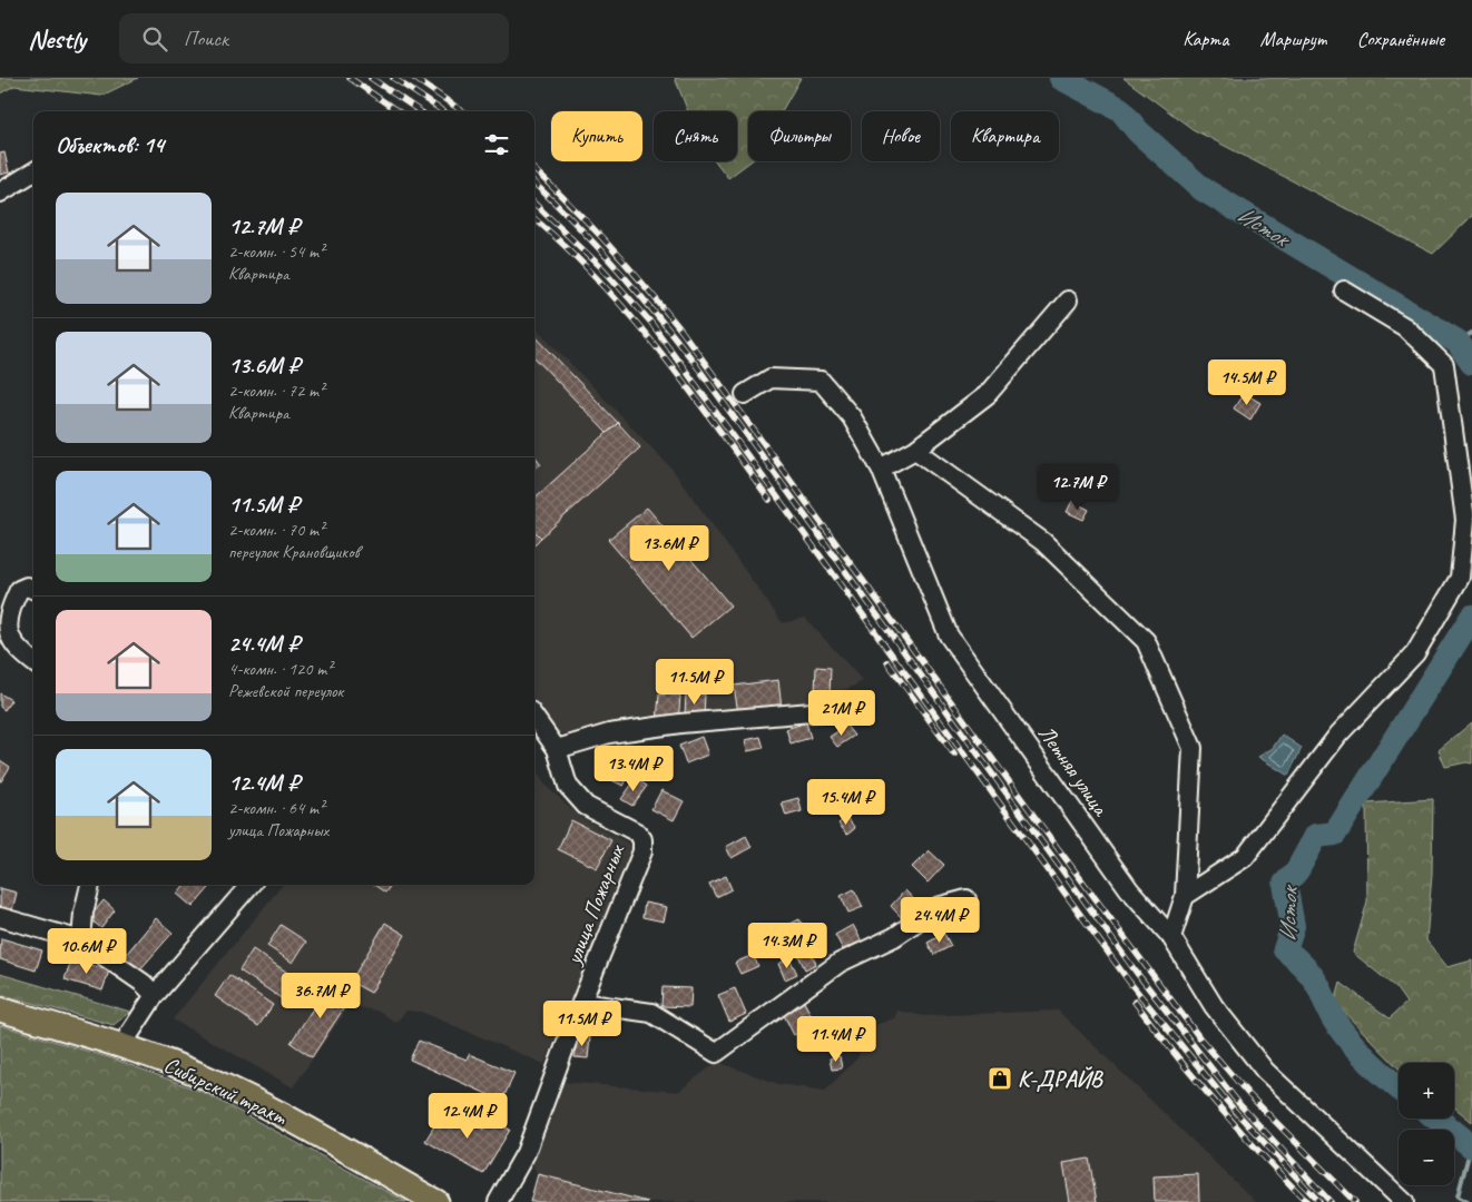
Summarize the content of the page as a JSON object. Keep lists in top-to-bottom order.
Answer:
{
  "streets": {
    "main road": ["Сибирский тракт"],
    "street": ["Летняя улица", "улица Пожарных"]
  },
  "water": ["Исток"],
  "places": {
    "shop": ["К-ДРАЙВ"]
  },
  "page": {
    "header": "Nestly",
    "search": "Поиск",
    "nav": ["Карта", "Маршрут", "Сохранённые"],
    "chip": [
      "Купить",
      "Снять",
      "Фильтры",
      "Новое",
      "Квартира"
    ],
    "heading": "Объектов: 14",
    "list": [
      {
        "name": "12.7M ₽",
        "note": "2-комн. · 54 m² · Квартира"
      },
      {
        "name": "13.6M ₽",
        "note": "2-комн. · 72 m² · Квартира"
      },
      {
        "name": "11.5M ₽",
        "note": "2-комн. · 70 m² · переулок Крановщиков"
      },
      {
        "name": "24.4M ₽",
        "note": "4-комн. · 120 m² · Режевской переулок"
      },
      {
        "name": "12.4M ₽",
        "note": "2-комн. · 64 m² · улица Пожарных"
      }
    ],
    "price": [
      "14.5M ₽",
      "12.7M ₽",
      "13.6M ₽",
      "11.5M ₽",
      "21M ₽",
      "13.4M ₽",
      "15.4M ₽",
      "24.4M ₽",
      "14.3M ₽",
      "10.6M ₽",
      "36.7M ₽",
      "11.5M ₽",
      "11.4M ₽",
      "12.4M ₽"
    ],
    "map_buttons": ["+", "−"]
  }
}
